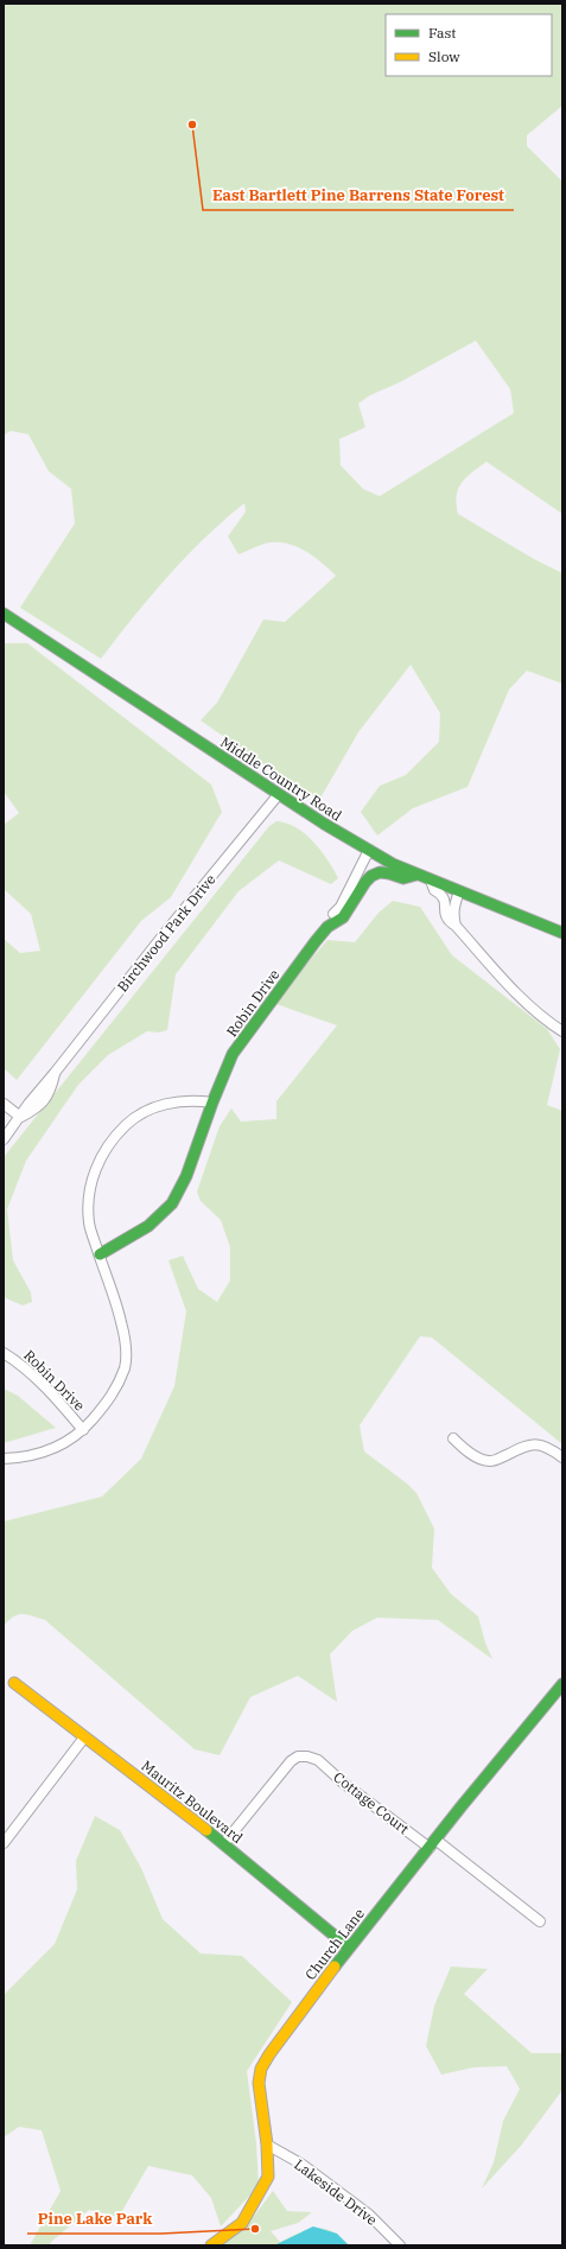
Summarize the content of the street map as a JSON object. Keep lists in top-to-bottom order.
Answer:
{
  "streets": {
    "street": [
      "Middle Country Road",
      "Birchwood Park Drive",
      "Robin Drive",
      "Mauritz Boulevard",
      "Cottage Court",
      "Church Lane",
      "Lakeside Drive"
    ]
  },
  "crossings": [
    ["Middle Country Road", "Birchwood Park Drive"],
    ["Middle Country Road", "Robin Drive"],
    ["Mauritz Boulevard", "Cottage Court"],
    ["Mauritz Boulevard", "Church Lane"],
    ["Cottage Court", "Church Lane"],
    ["Church Lane", "Lakeside Drive"]
  ],
  "places": ["East Bartlett Pine Barrens State Forest", "Pine Lake Park"],
  "legend": ["Fast", "Slow"]
}
